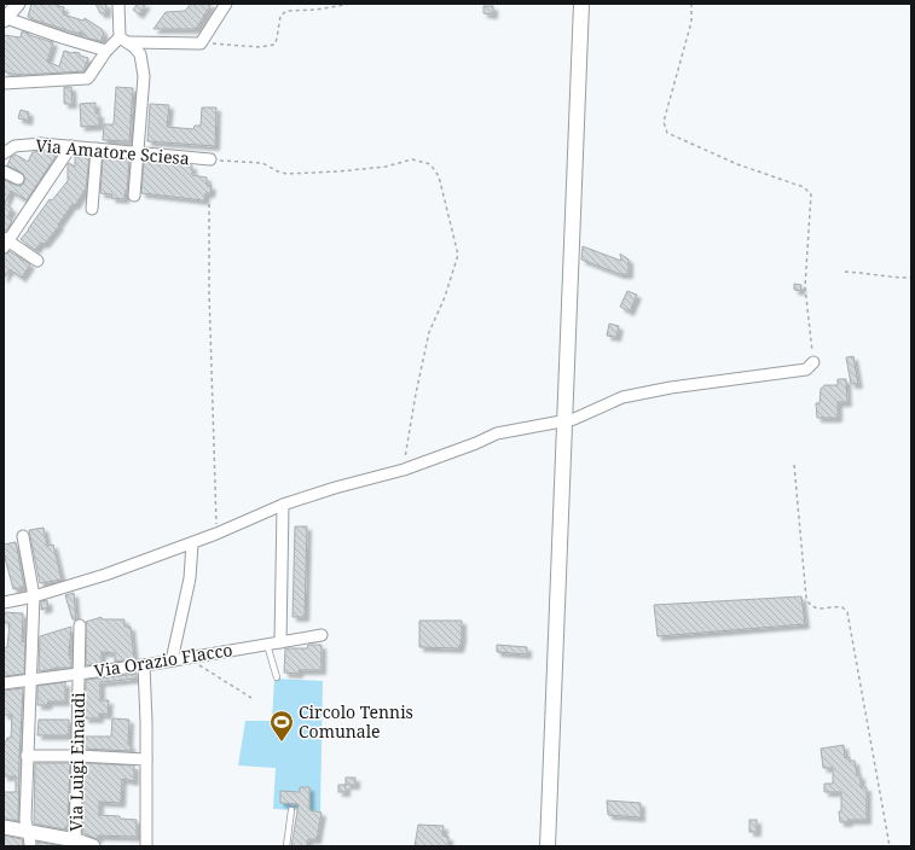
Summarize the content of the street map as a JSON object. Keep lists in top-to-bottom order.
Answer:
{
  "streets": {
    "street": ["Via Amatore Sciesa", "Via Orazio Flacco", "Via Luigi Einaudi"]
  },
  "crossings": [
    ["Via Orazio Flacco", "Via Luigi Einaudi"]
  ],
  "places": {
    "sports": ["Circolo Tennis Comunale"]
  }
}
